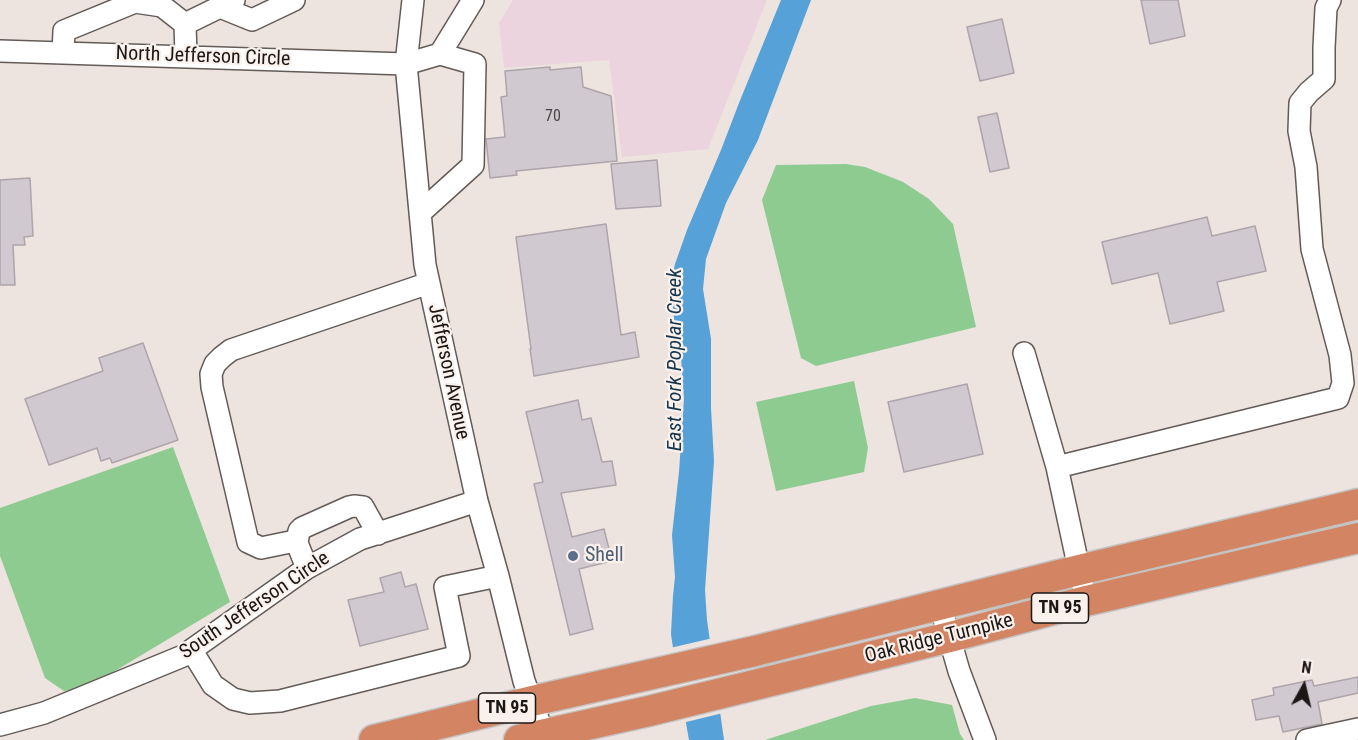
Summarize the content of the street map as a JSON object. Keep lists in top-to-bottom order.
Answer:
{
  "streets": {
    "highway": ["TN 95", "Oak Ridge Turnpike"],
    "street": ["North Jefferson Circle", "Jefferson Avenue", "South Jefferson Circle"]
  },
  "crossings": [
    ["North Jefferson Circle", "Jefferson Avenue"],
    ["Jefferson Avenue", "South Jefferson Circle"],
    ["Jefferson Avenue", "TN 95"],
    ["Jefferson Avenue", "Oak Ridge Turnpike"]
  ],
  "water": ["East Fork Poplar Creek"],
  "places": ["Shell"],
  "house_numbers": ["70"],
  "north": "top"
}
